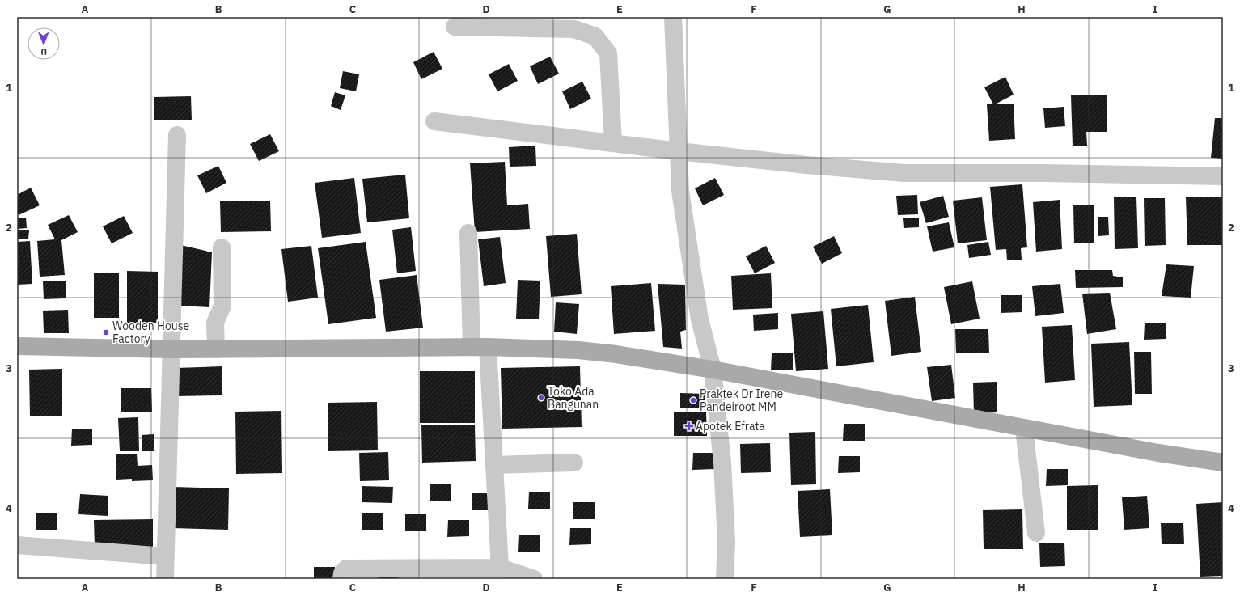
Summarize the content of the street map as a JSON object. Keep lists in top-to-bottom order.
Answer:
{
  "places": {
    "other": ["Wooden House Factory", "Toko Ada Bangunan", "Praktek Dr Irene Pandeiroot MM"],
    "health": ["Apotek Efrata"]
  },
  "north": "bottom",
  "grid": {
    "columns": [
      "A",
      "B",
      "C",
      "D",
      "E",
      "F",
      "G",
      "H",
      "I"
    ],
    "rows": [
      "1",
      "2",
      "3",
      "4"
    ]
  }
}
